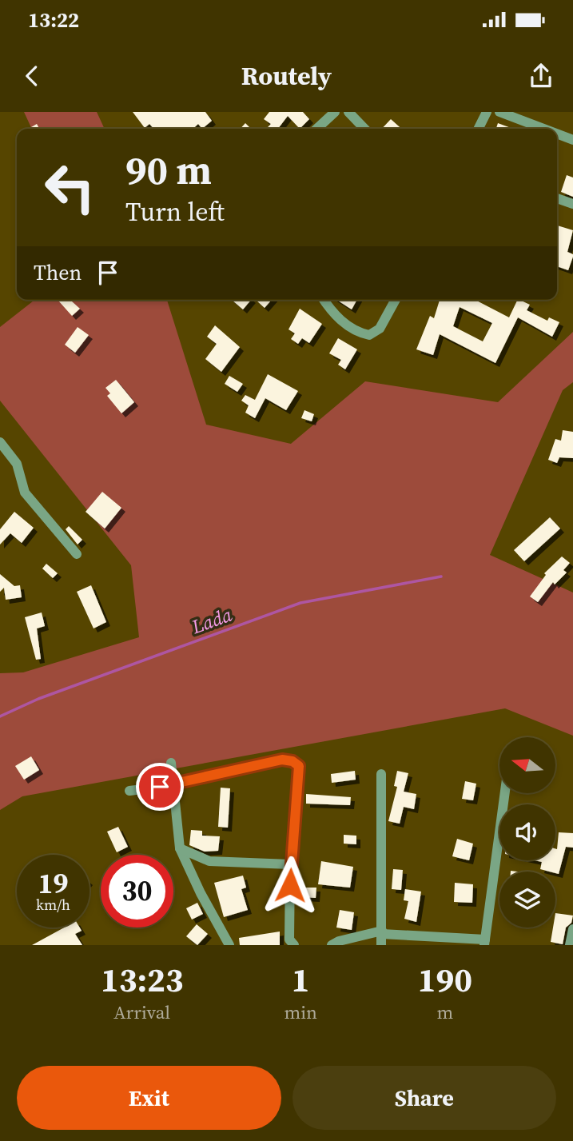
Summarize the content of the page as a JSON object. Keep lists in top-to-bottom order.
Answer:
{
  "water": ["Lada"],
  "north": "left",
  "page": {
    "status": "13:22",
    "header": "Routely",
    "turn": ["90 m", "Turn left"],
    "then": "Then",
    "speed": "19 km/h",
    "limit": "30",
    "eta": [
      "13:23",
      "Arrival",
      "1",
      "min",
      "190",
      "m"
    ],
    "buttons": ["Exit", "Share"]
  }
}
